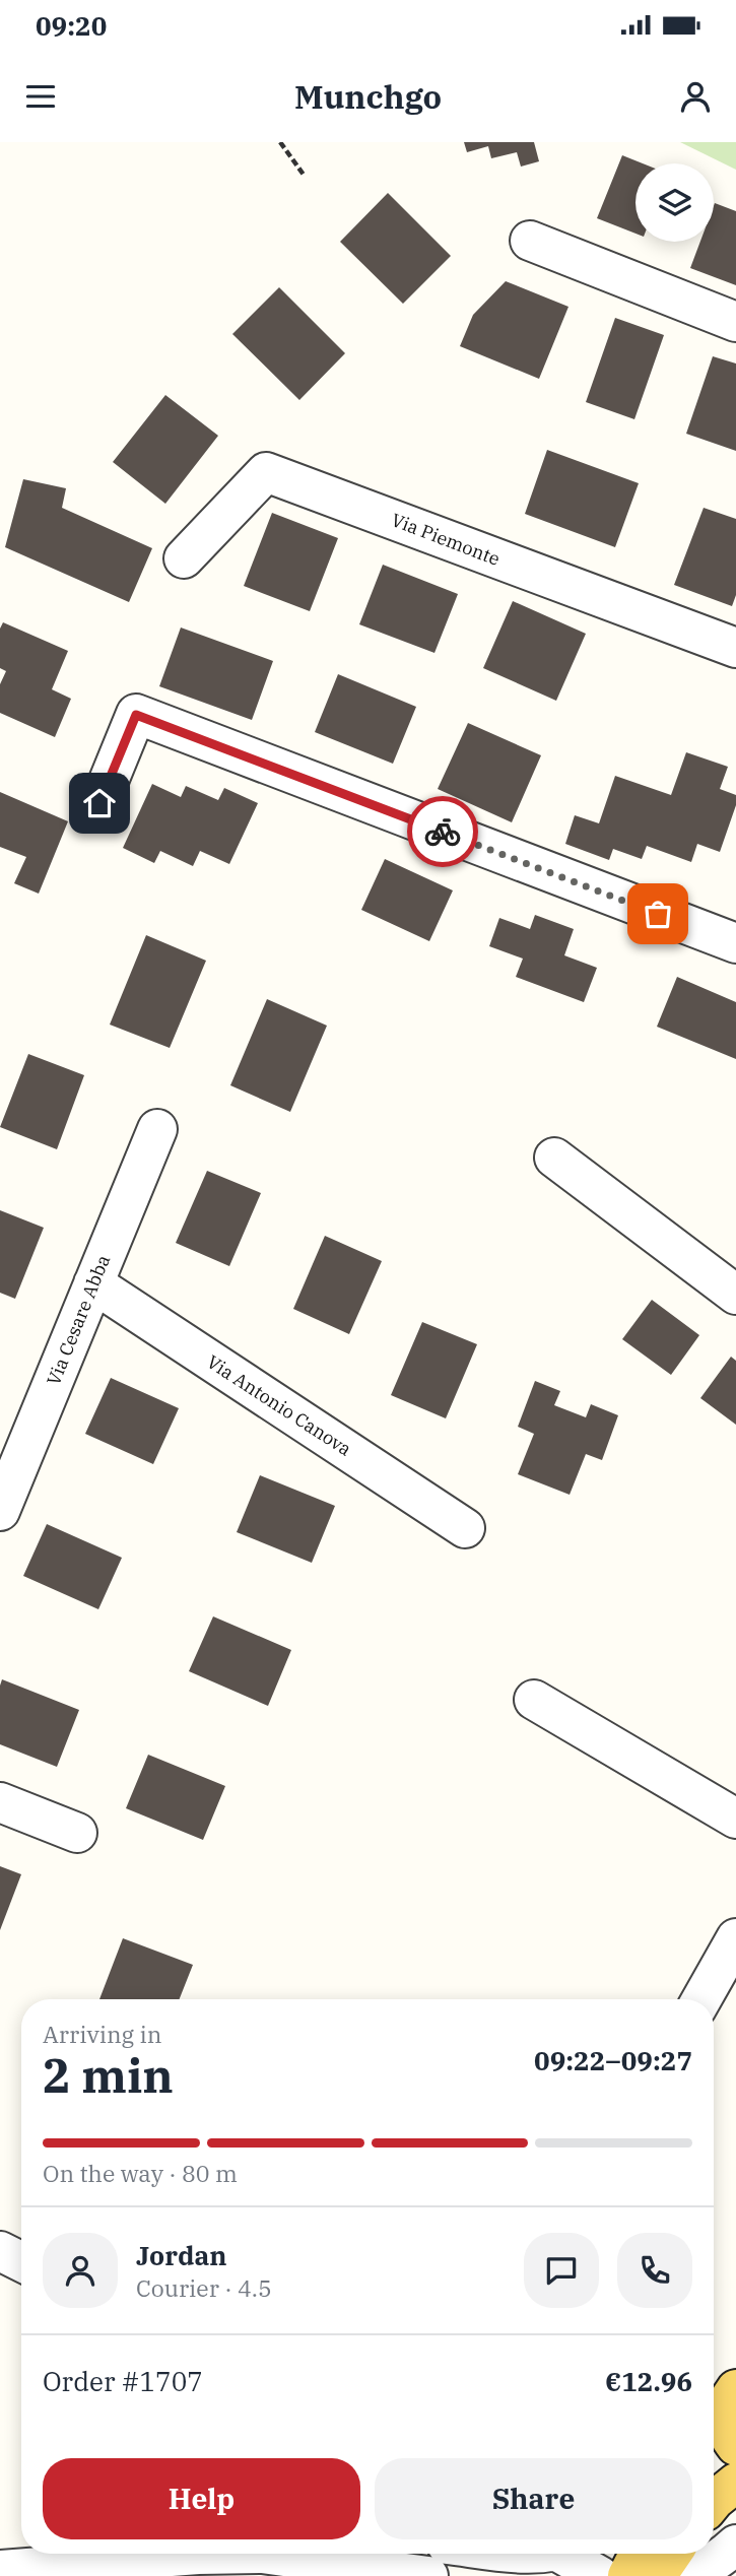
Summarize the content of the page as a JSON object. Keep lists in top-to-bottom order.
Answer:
{
  "streets": {
    "street": ["Via Piemonte", "Via Cesare Abba", "Via Antonio Canova"]
  },
  "crossings": [
    ["Via Cesare Abba", "Via Antonio Canova"]
  ],
  "page": {
    "status": "09:20",
    "header": "Munchgo",
    "heading": ["2 min", "Arriving in", "09:22–09:27"],
    "panel": [
      "Jordan",
      "Courier · 4.5",
      "Order #1707",
      "€12.96"
    ],
    "bar": "On the way · 80 m",
    "buttons": ["Help", "Share"]
  }
}
